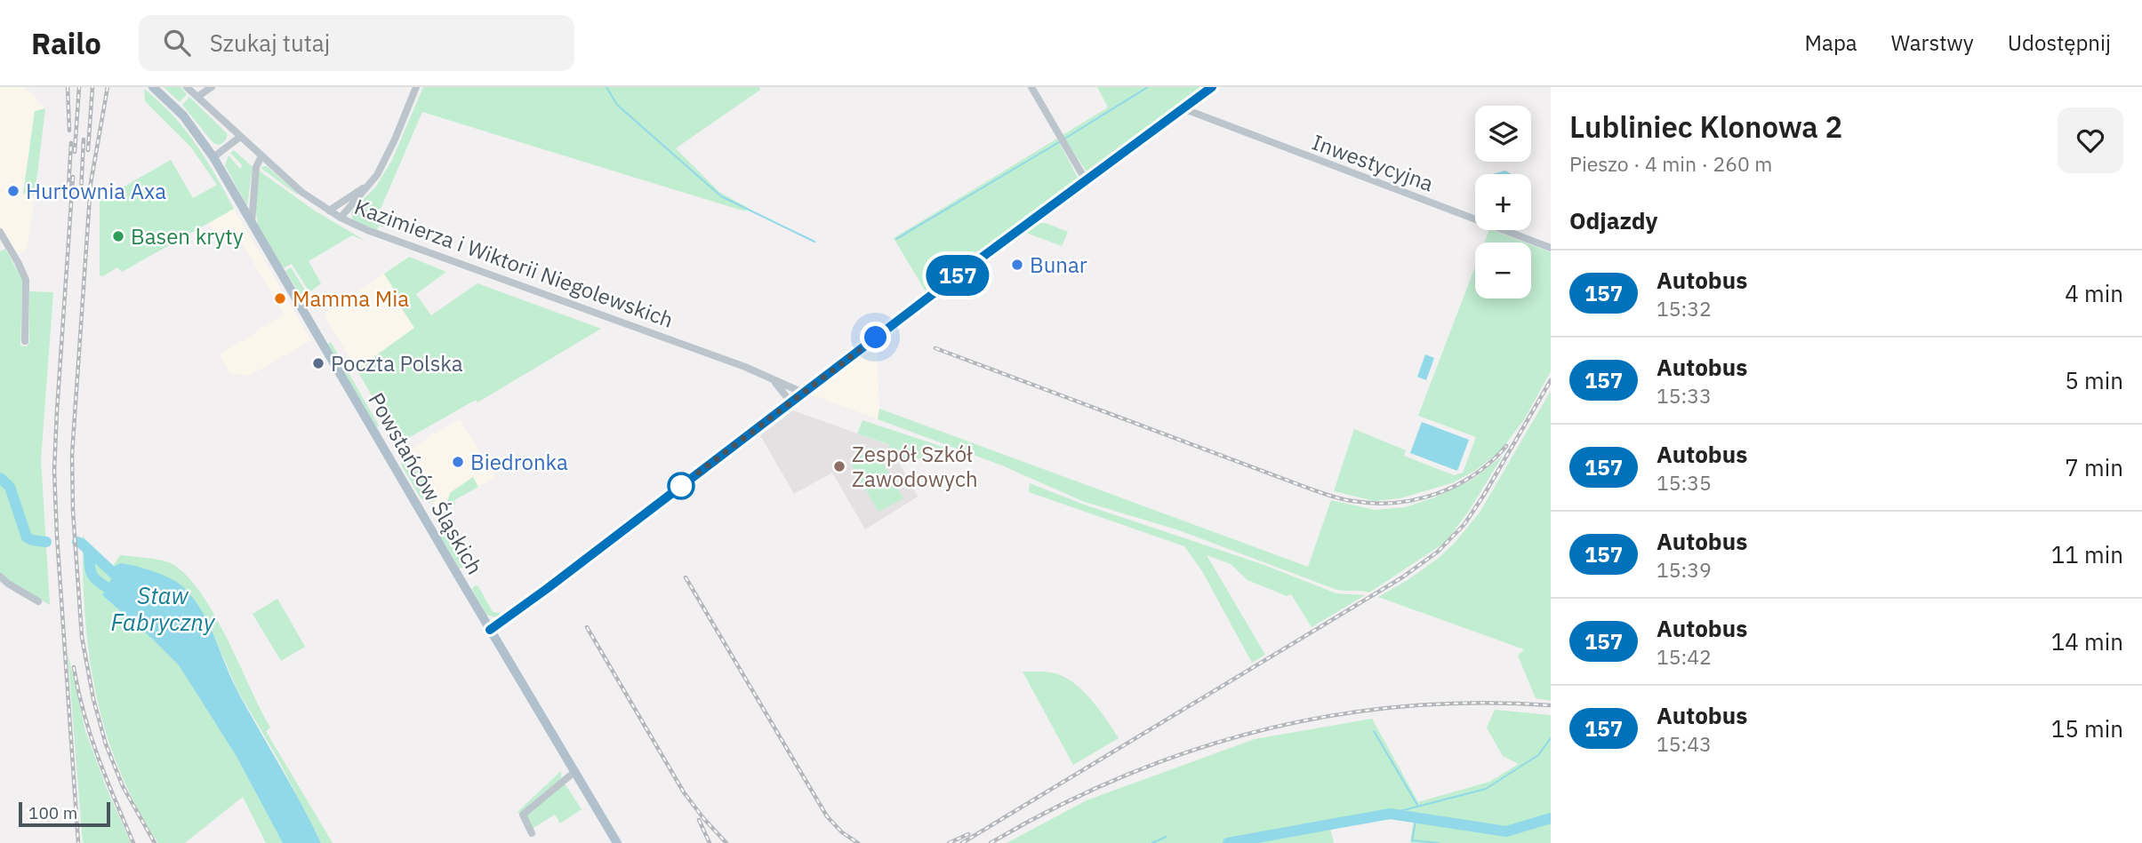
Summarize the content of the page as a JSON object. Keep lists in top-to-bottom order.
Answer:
{
  "streets": {
    "main road": ["Powstańców Śląskich"],
    "street": ["Inwestycyjna", "Kazimierza i Wiktorii Niegolewskich"]
  },
  "water": ["Staw Fabryczny"],
  "places": [
    "Hurtownia Axa",
    "Basen kryty",
    "Bunar",
    "Mamma Mia",
    "Poczta Polska",
    "Biedronka",
    "Zespół Szkół Zawodowych"
  ],
  "lines": ["bus line 157"],
  "scale_bar": "100 m",
  "page": {
    "header": "Railo",
    "search": "Szukaj tutaj",
    "nav": ["Mapa", "Warstwy", "Udostępnij"],
    "on_map": "157",
    "heading": [
      ["Lubliniec Klonowa 2", "Pieszo · 4 min · 260 m"],
      "Odjazdy"
    ],
    "map_buttons": ["+", "−"],
    "list": [
      {
        "mark": "157",
        "name": "Autobus",
        "note": "15:32",
        "value": "4 min"
      },
      {
        "mark": "157",
        "name": "Autobus",
        "note": "15:33",
        "value": "5 min"
      },
      {
        "mark": "157",
        "name": "Autobus",
        "note": "15:35",
        "value": "7 min"
      },
      {
        "mark": "157",
        "name": "Autobus",
        "note": "15:39",
        "value": "11 min"
      },
      {
        "mark": "157",
        "name": "Autobus",
        "note": "15:42",
        "value": "14 min"
      },
      {
        "mark": "157",
        "name": "Autobus",
        "note": "15:43",
        "value": "15 min"
      }
    ],
    "scale": "100 m"
  }
}
